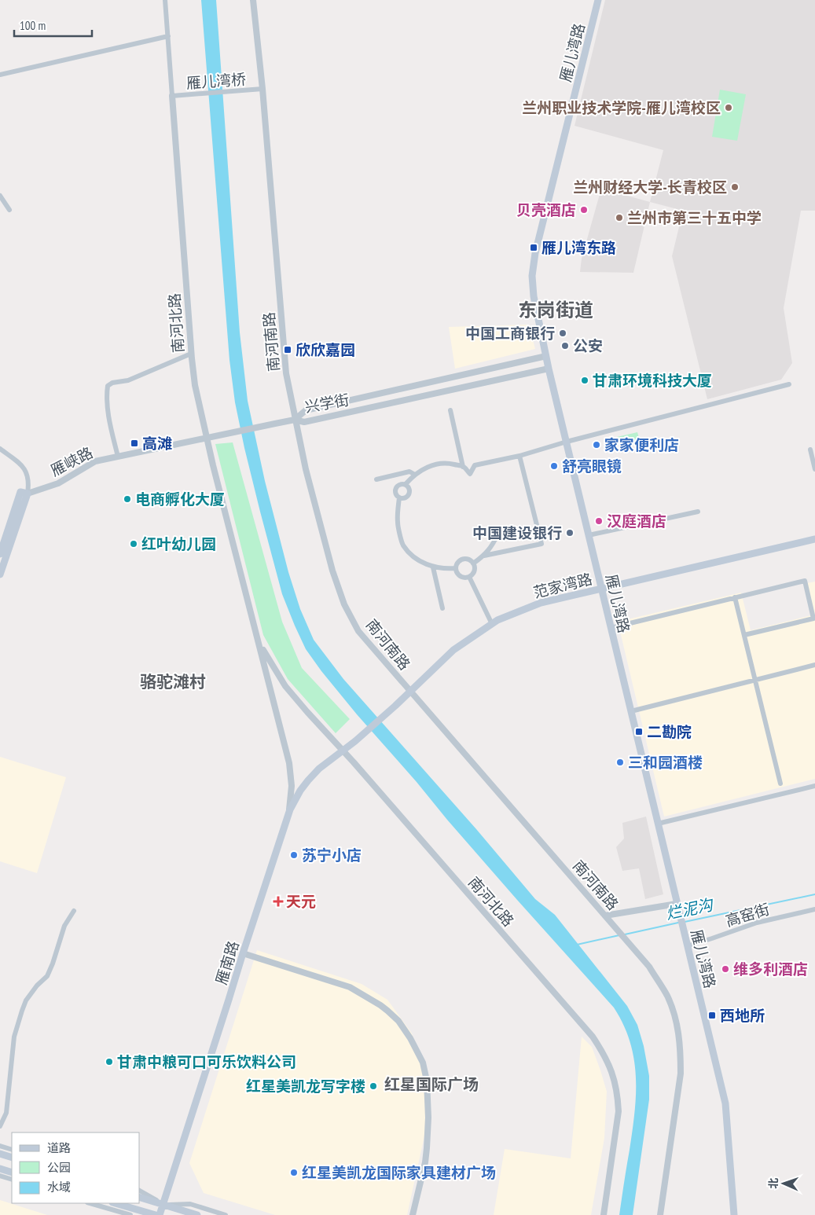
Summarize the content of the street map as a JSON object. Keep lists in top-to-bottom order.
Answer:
{
  "streets": {
    "main road": ["雁儿湾路", "范家湾路", "雁南路"],
    "street": [
      "雁儿湾桥",
      "南河北路",
      "南河南路",
      "兴学街",
      "雁峡路",
      "高窑街"
    ]
  },
  "crossings": [
    ["雁儿湾路", "兴学街"],
    ["雁儿湾路", "范家湾路"],
    ["雁儿湾路", "高窑街"],
    ["雁儿湾桥", "南河北路"],
    ["雁儿湾桥", "南河南路"],
    ["南河北路", "雁峡路"],
    ["南河北路", "雁南路"],
    ["南河南路", "兴学街"],
    ["南河南路", "雁峡路"],
    ["南河南路", "范家湾路"],
    ["兴学街", "雁峡路"],
    ["范家湾路", "雁南路"]
  ],
  "districts": ["东岗街道", "骆驼滩村", "红星国际广场"],
  "water": ["烂泥沟"],
  "places": {
    "other": [
      "兰州职业技术学院-雁儿湾校区",
      "兰州财经大学-长青校区",
      "贝壳酒店",
      "兰州市第三十五中学",
      "中国工商银行",
      "公安",
      "甘肃环境科技大厦",
      "家家便利店",
      "舒亮眼镜",
      "电商孵化大厦",
      "汉庭酒店",
      "中国建设银行",
      "红叶幼儿园",
      "三和园酒楼",
      "苏宁小店",
      "维多利酒店",
      "甘肃中粮可口可乐饮料公司",
      "红星美凯龙写字楼",
      "红星美凯龙国际家具建材广场"
    ],
    "transit": [
      "雁儿湾东路",
      "欣欣嘉园",
      "高滩",
      "二勘院",
      "西地所"
    ],
    "health": ["天元"]
  },
  "legend": ["道路", "公园", "水域"],
  "scale_bar": "100 m",
  "north": "left"
}
